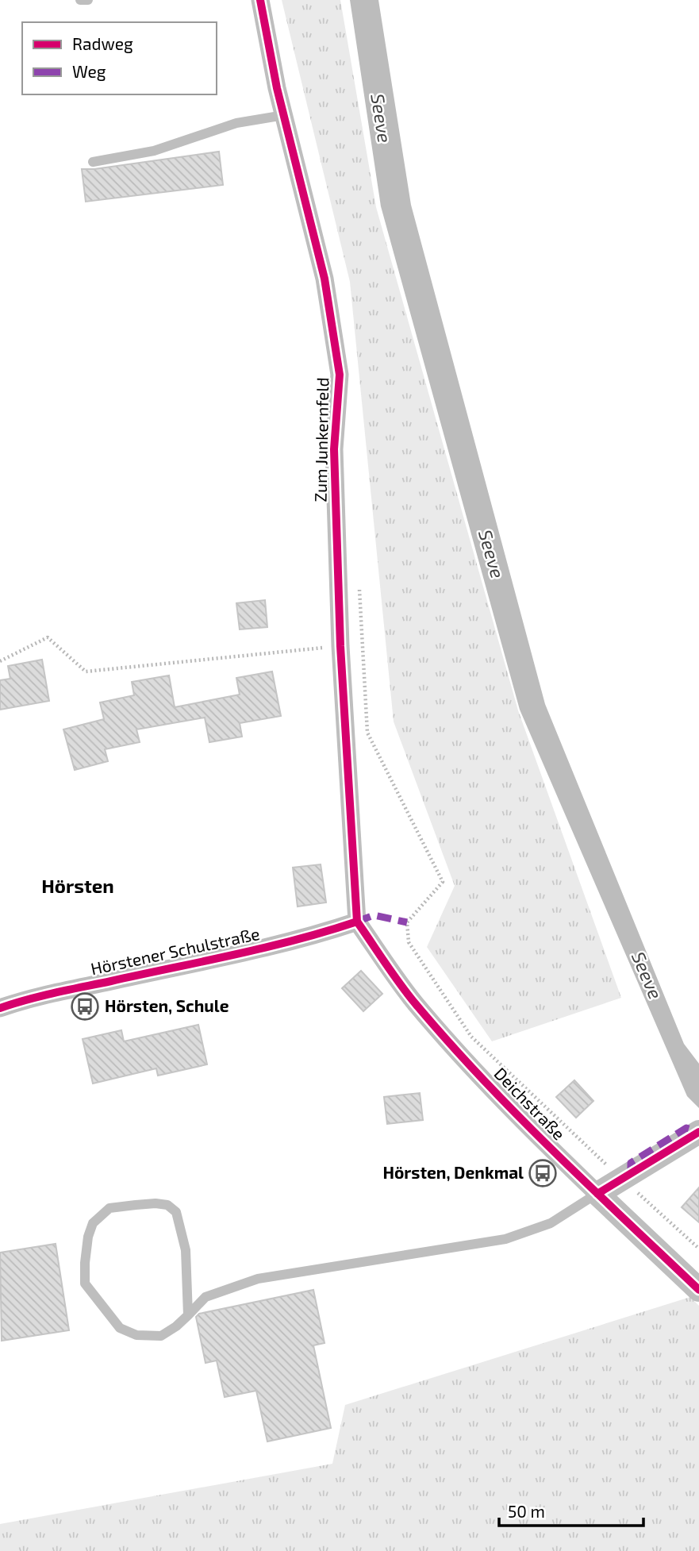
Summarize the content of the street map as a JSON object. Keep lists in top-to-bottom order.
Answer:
{
  "streets": {
    "street": ["Zum Junkernfeld", "Hörstener Schulstraße", "Deichstraße"]
  },
  "crossings": [
    ["Zum Junkernfeld", "Hörstener Schulstraße"],
    ["Zum Junkernfeld", "Deichstraße"],
    ["Hörstener Schulstraße", "Deichstraße"]
  ],
  "districts": ["Hörsten"],
  "water": ["Seeve"],
  "places": {
    "bus stop": ["Hörsten, Schule", "Hörsten, Denkmal"]
  },
  "legend": ["Radweg", "Weg"],
  "scale_bar": "50 m"
}
